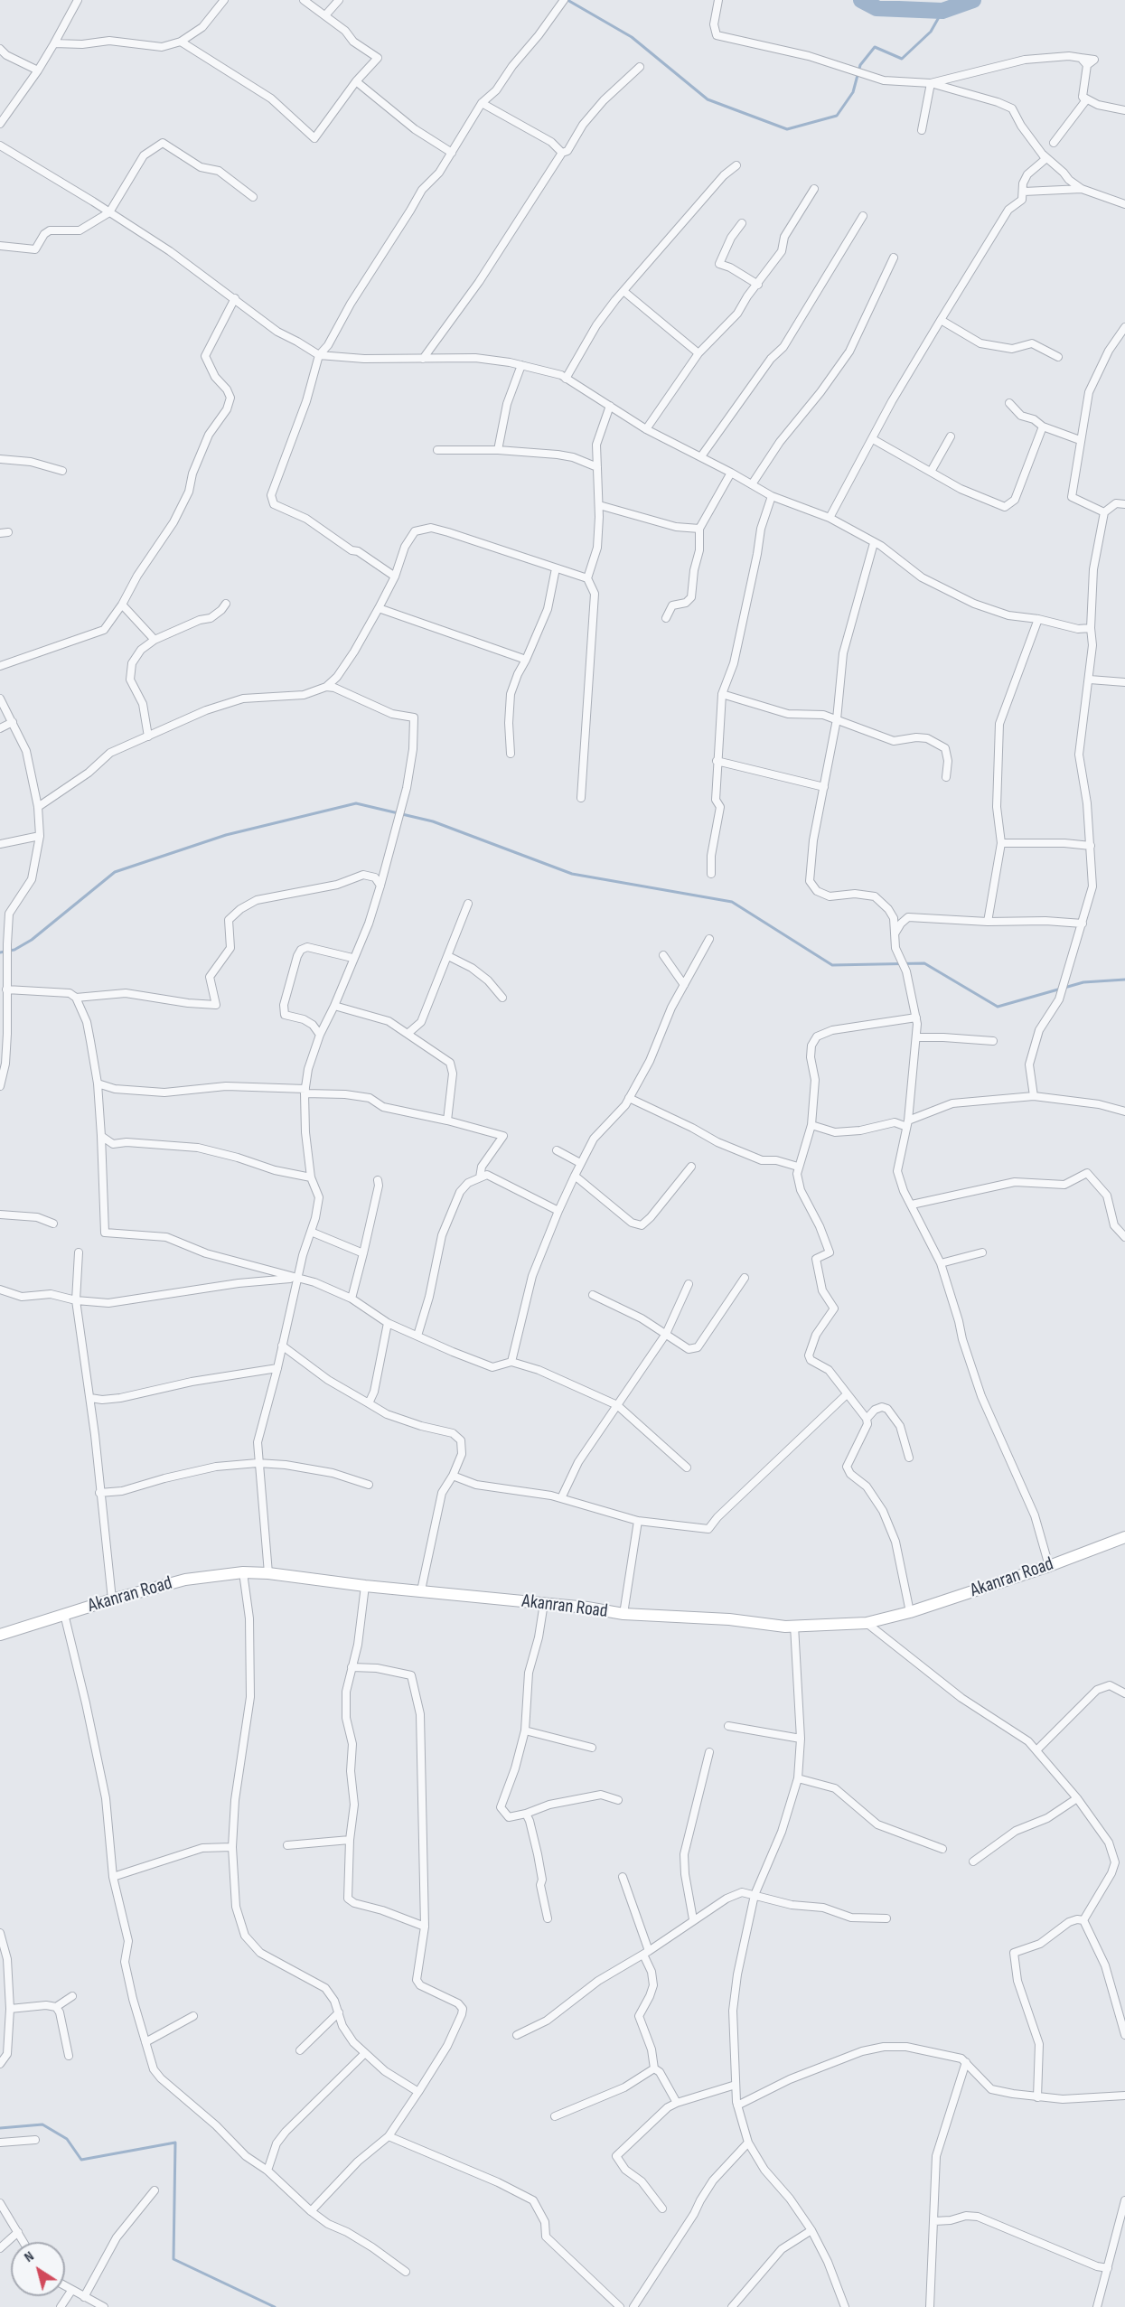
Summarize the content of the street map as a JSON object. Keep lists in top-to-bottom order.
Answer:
{
  "streets": {
    "main road": ["Akanran Road"]
  },
  "north": "top left"
}
